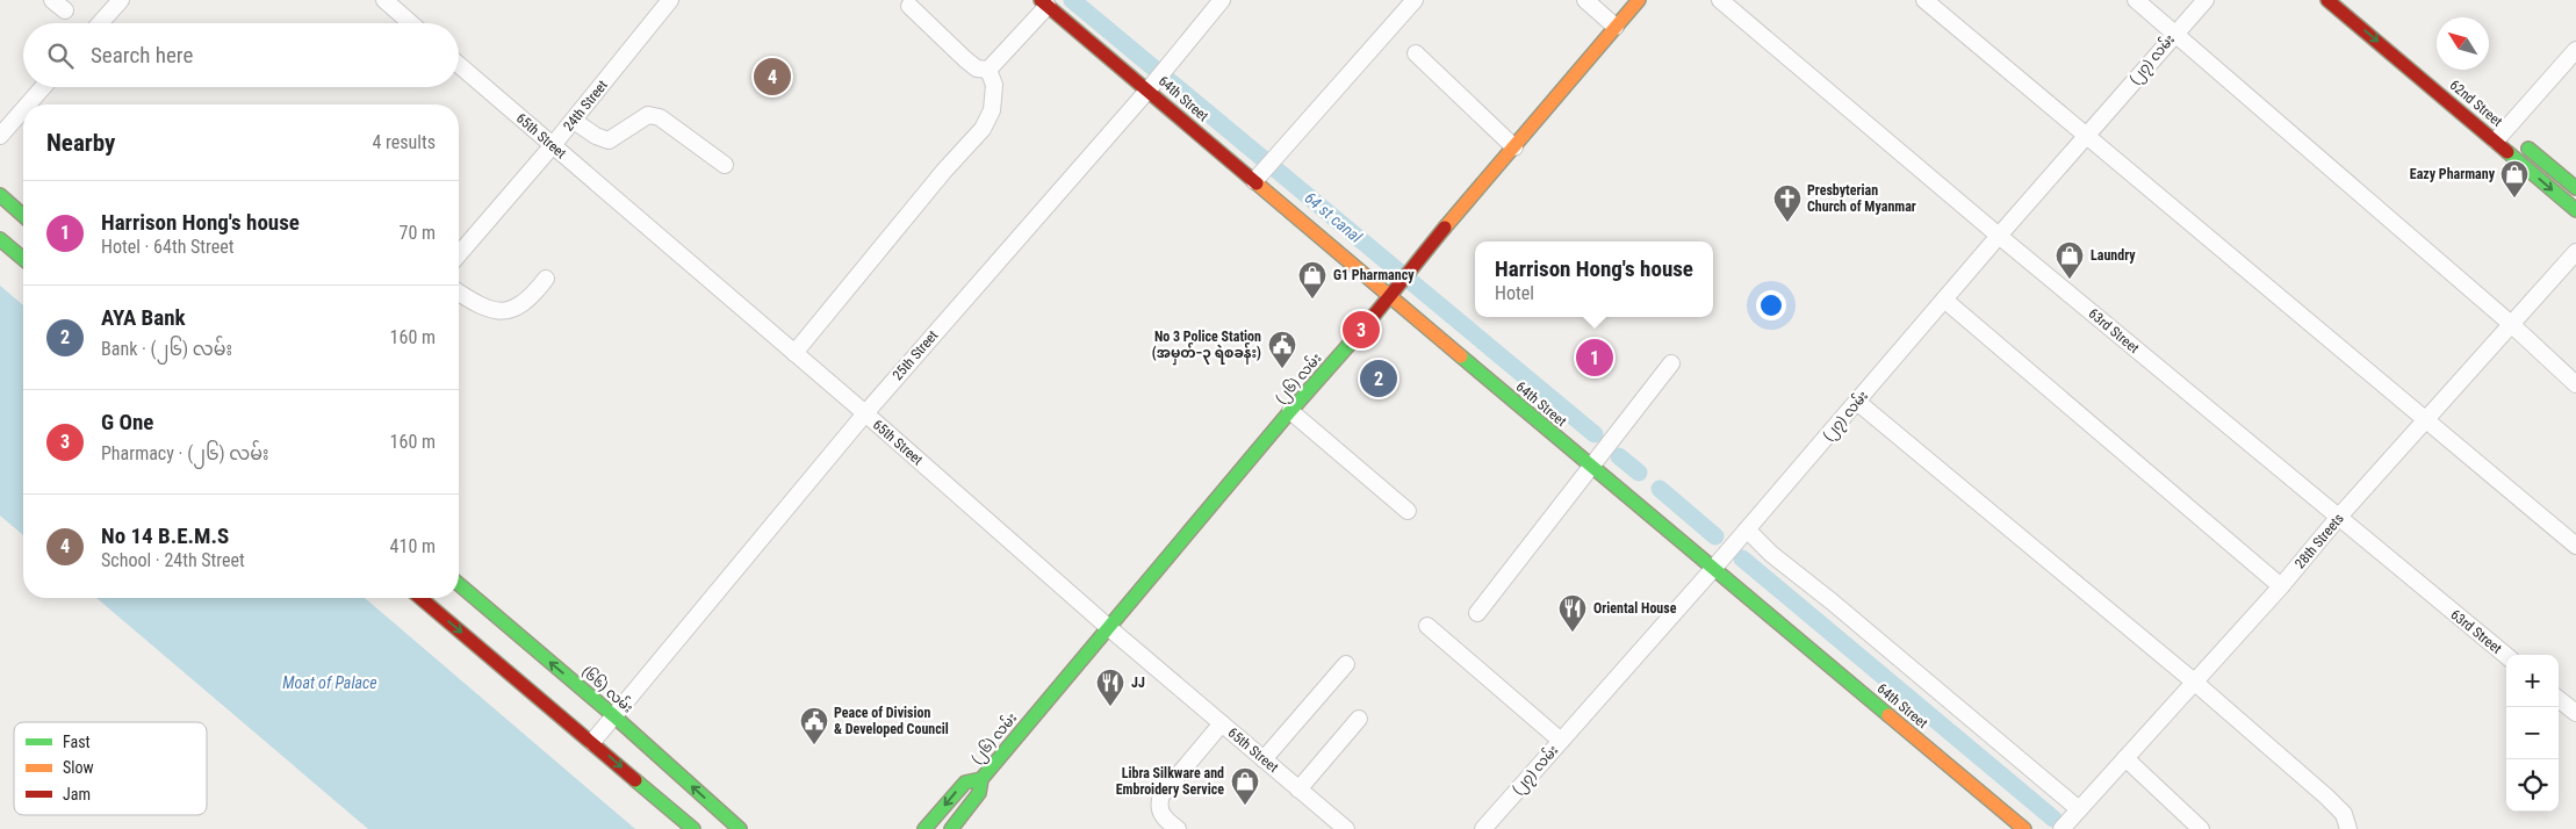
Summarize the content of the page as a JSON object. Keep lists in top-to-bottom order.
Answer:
{
  "streets": {
    "main road": [
      "64th Street",
      "62nd Street",
      "(၂၆) လမ်း",
      "(၆၆) လမ်း"
    ],
    "street": [
      "(၂၇) လမ်း",
      "24th Street",
      "65th Street",
      "63rd Street",
      "25th Street",
      "28th Streets"
    ]
  },
  "crossings": [
    ["(၂၇) လမ်း", "64th Street"],
    ["(၂၇) လမ်း", "63rd Street"],
    ["64th Street", "25th Street"],
    ["64th Street", "(၂၆) လမ်း"],
    ["24th Street", "65th Street"],
    ["65th Street", "25th Street"],
    ["65th Street", "(၂၆) လမ်း"],
    ["63rd Street", "28th Streets"],
    ["25th Street", "(၆၆) လမ်း"]
  ],
  "water": ["64 st canal", "Moat of Palace"],
  "places": {
    "shop": [
      "Eazy Pharmany",
      "Laundry",
      "G1 Pharmancy",
      "Libra Silkware and Embroidery Service"
    ],
    "church": ["Presbyterian Church of Myanmar"],
    "public building": ["No 3 Police Station (အမှတ်−၃ ရဲစခန်း)", "Peace of Division & Developed Council"],
    "restaurant": ["Oriental House", "JJ"]
  },
  "legend": ["Fast", "Slow", "Jam"],
  "north": "top left",
  "page": {
    "search": "Search here",
    "pins": [
      "4",
      "3",
      "1",
      "2"
    ],
    "heading": ["Nearby", "4 results"],
    "list": [
      {
        "mark": "1",
        "name": "Harrison Hong's house",
        "note": "Hotel · 64th Street",
        "value": "70 m"
      },
      {
        "mark": "2",
        "name": "AYA Bank",
        "note": "Bank · (၂၆) လမ်း",
        "value": "160 m"
      },
      {
        "mark": "3",
        "name": "G One",
        "note": "Pharmacy · (၂၆) လမ်း",
        "value": "160 m"
      },
      {
        "mark": "4",
        "name": "No 14 B.E.M.S",
        "note": "School · 24th Street",
        "value": "410 m"
      }
    ],
    "popup": ["Harrison Hong's house", "Hotel"],
    "map_buttons": ["+", "−"]
  }
}
